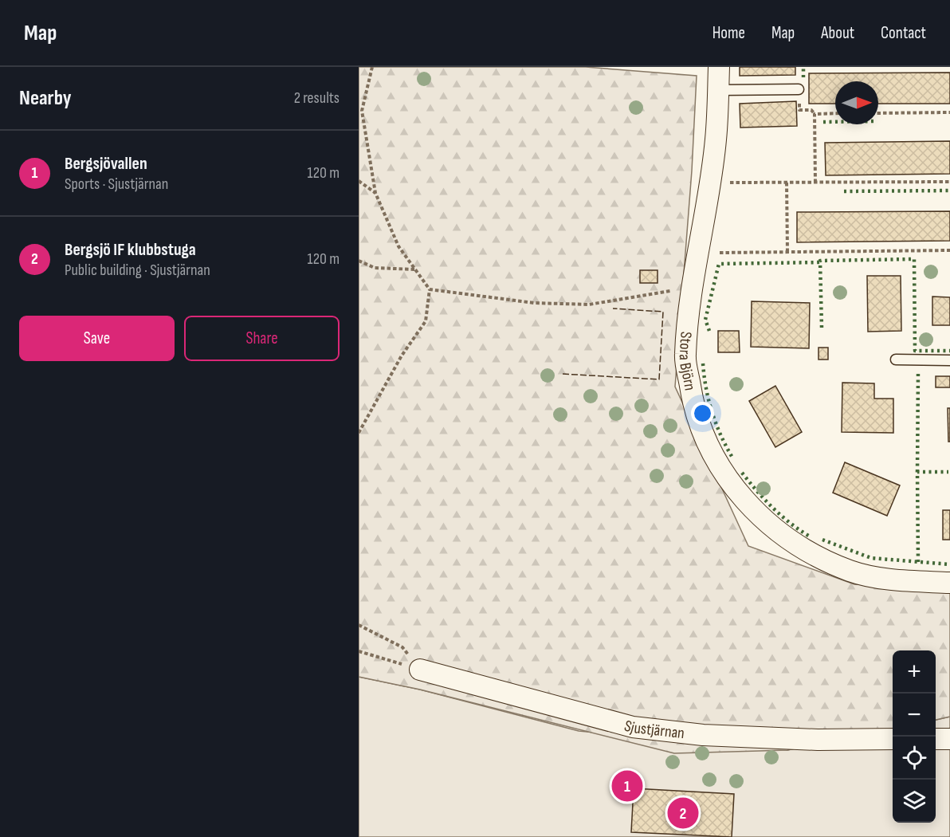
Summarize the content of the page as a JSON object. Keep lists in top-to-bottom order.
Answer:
{
  "streets": {
    "street": ["Stora Björn", "Sjustjärnan"]
  },
  "north": "right",
  "page": {
    "header": "Map",
    "nav": [
      "Home",
      "Map",
      "About",
      "Contact"
    ],
    "heading": ["Nearby", "2 results"],
    "list": [
      {
        "mark": "1",
        "name": "Bergsjövallen",
        "note": "Sports · Sjustjärnan",
        "value": "120 m"
      },
      {
        "mark": "2",
        "name": "Bergsjö IF klubbstuga",
        "note": "Public building · Sjustjärnan",
        "value": "120 m"
      }
    ],
    "buttons": ["Save", "Share"],
    "map_buttons": ["+", "−"],
    "pins": ["1", "2"]
  }
}
